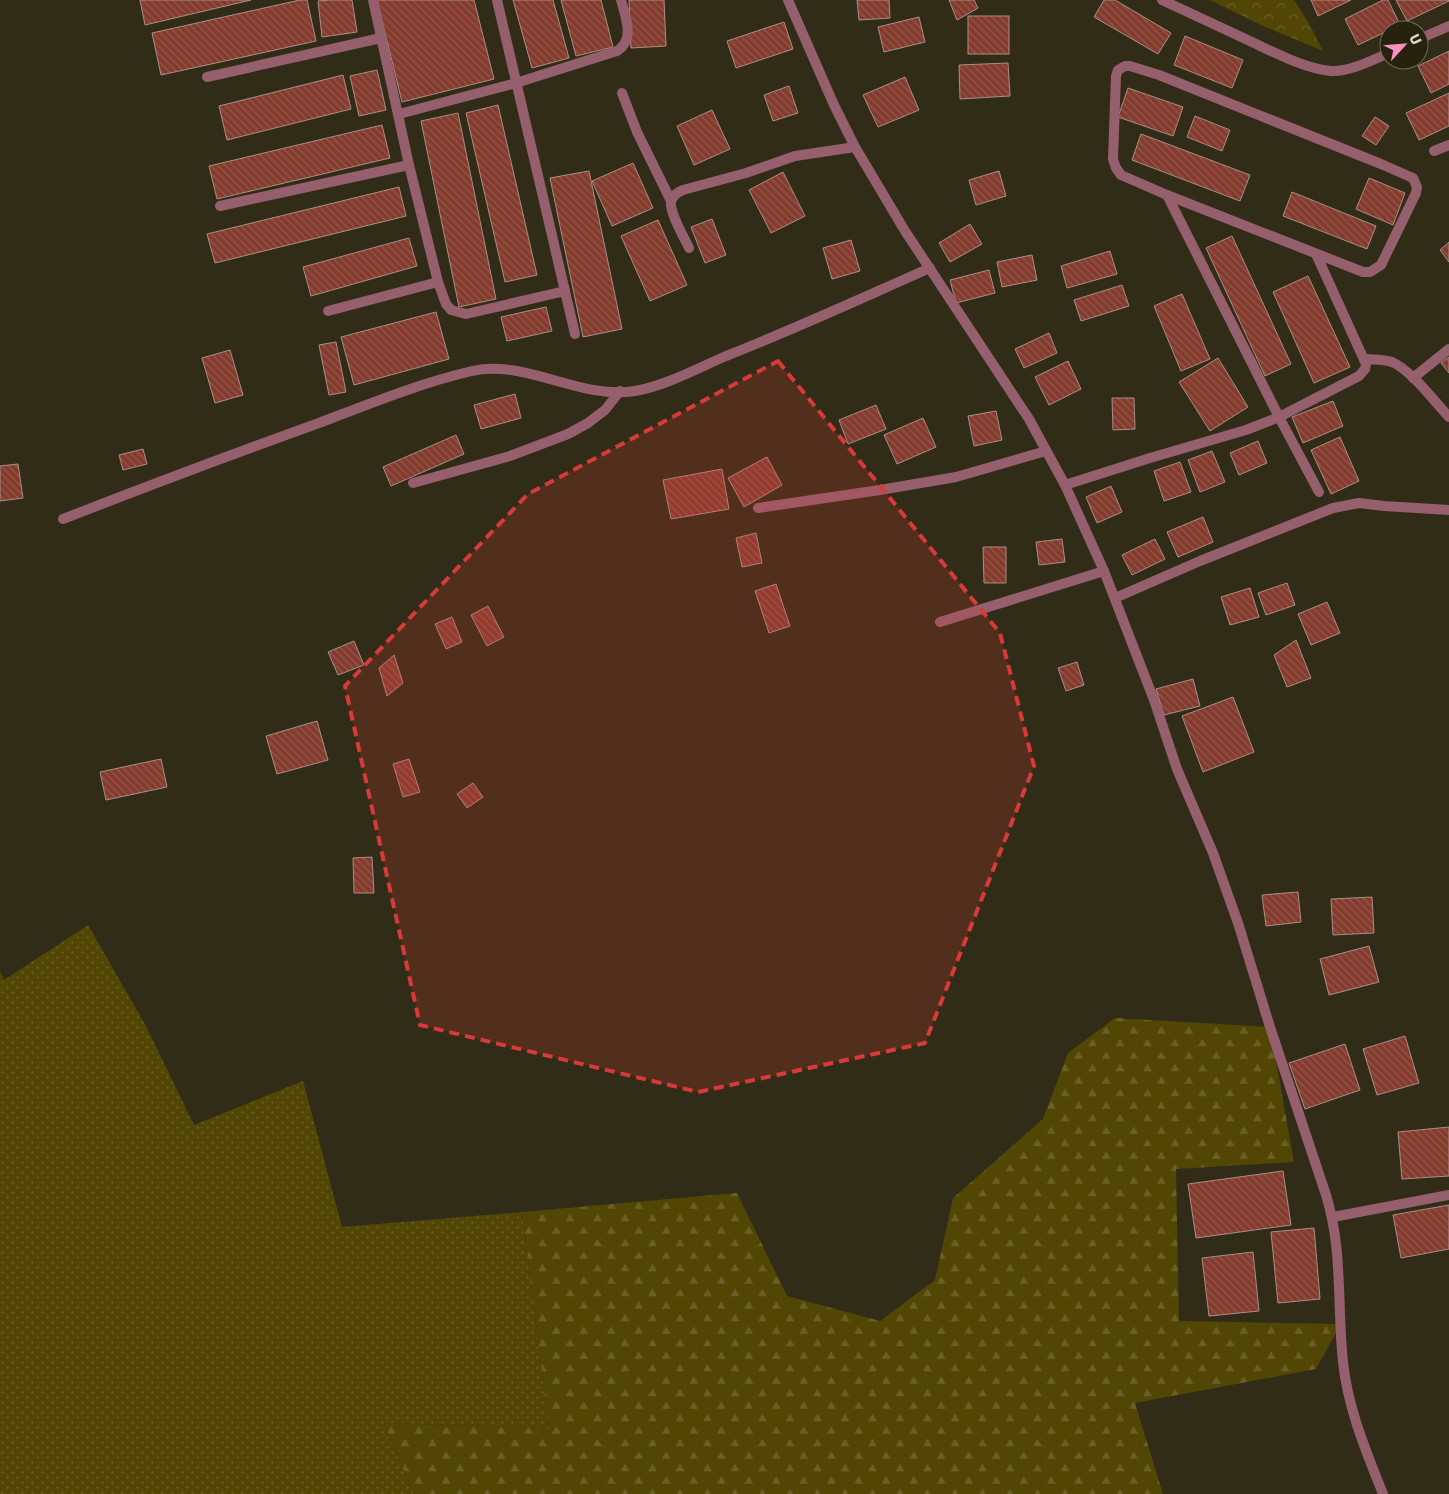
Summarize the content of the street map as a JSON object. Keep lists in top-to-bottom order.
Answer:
{
  "north": "top right"
}
